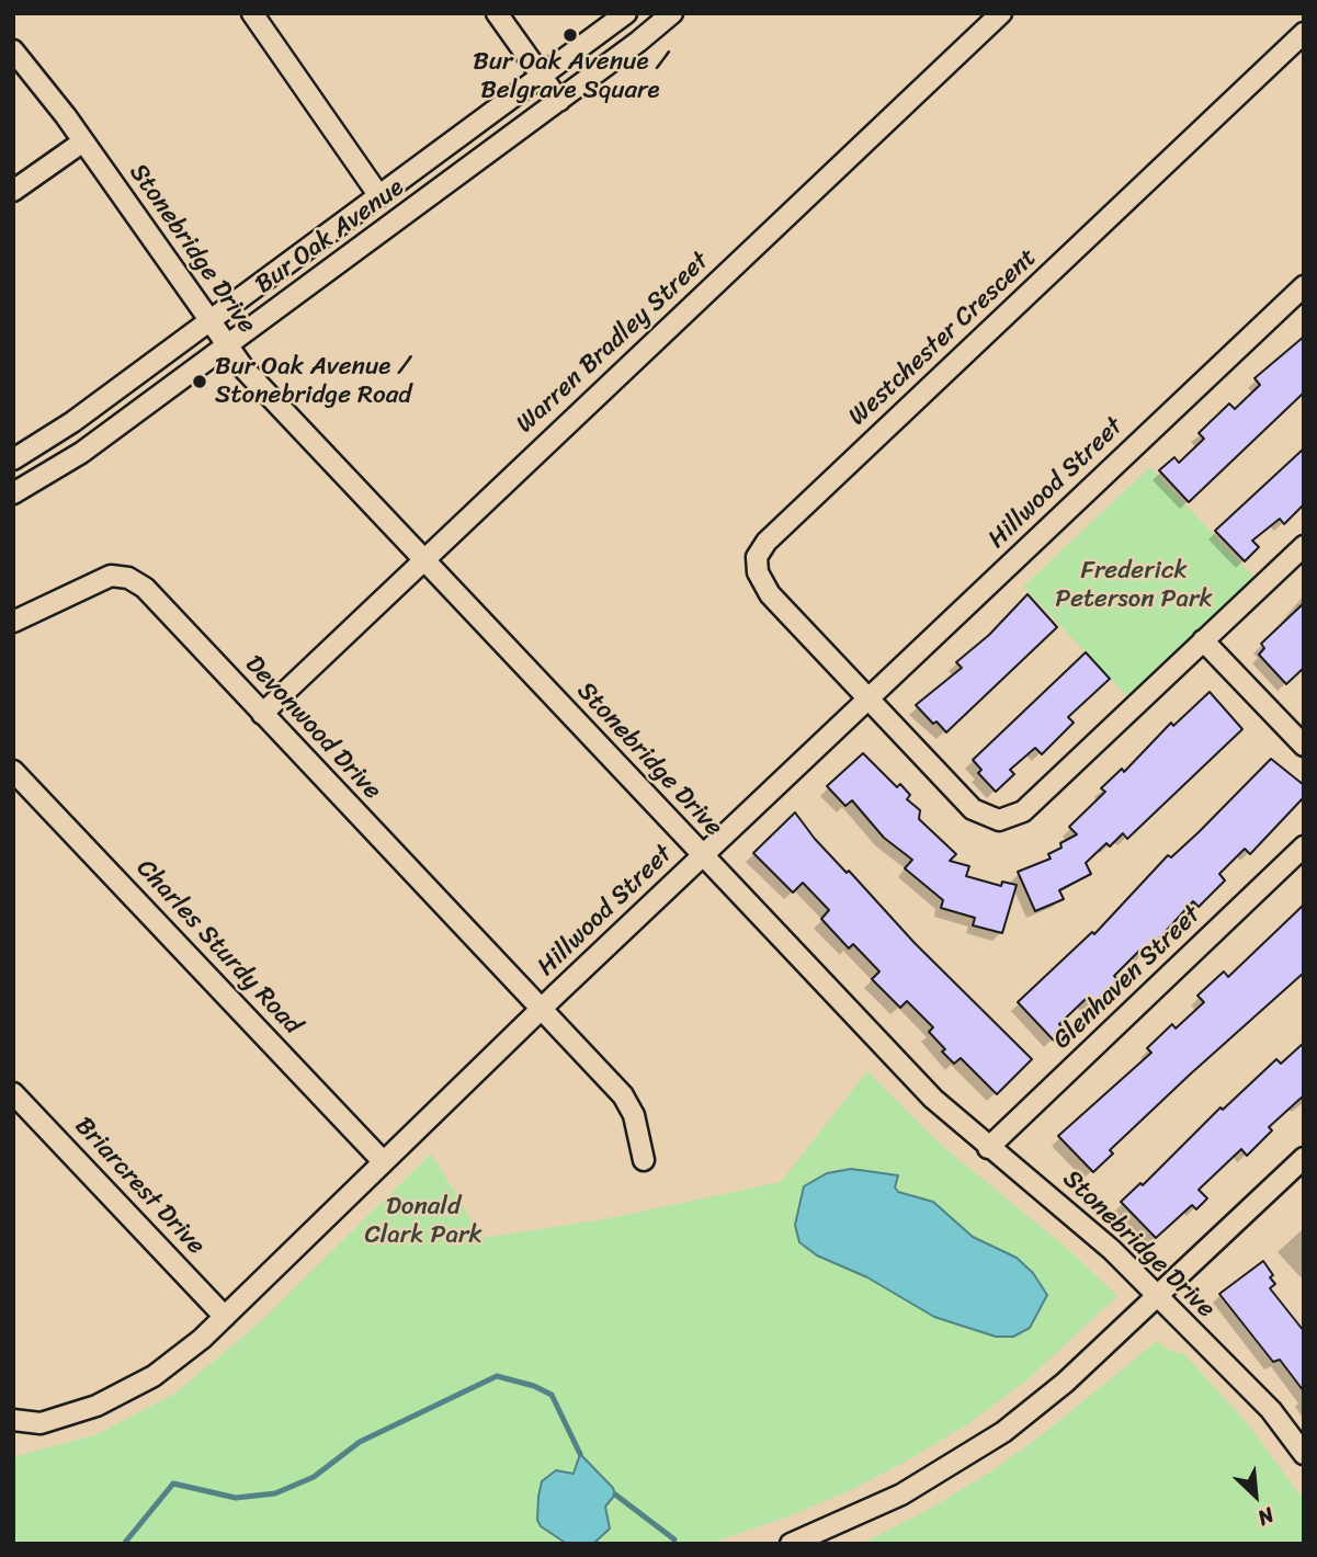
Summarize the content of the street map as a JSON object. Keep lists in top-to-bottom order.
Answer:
{
  "streets": {
    "street": [
      "Bur Oak Avenue",
      "Stonebridge Drive",
      "Westchester Crescent",
      "Warren Bradley Street",
      "Hillwood Street",
      "Devonwood Drive",
      "Charles Sturdy Road",
      "Glenhaven Street",
      "Briarcrest Drive"
    ]
  },
  "crossings": [
    ["Bur Oak Avenue", "Stonebridge Drive"],
    ["Stonebridge Drive", "Warren Bradley Street"],
    ["Stonebridge Drive", "Hillwood Street"],
    ["Stonebridge Drive", "Glenhaven Street"],
    ["Westchester Crescent", "Hillwood Street"],
    ["Warren Bradley Street", "Devonwood Drive"],
    ["Hillwood Street", "Devonwood Drive"],
    ["Hillwood Street", "Charles Sturdy Road"],
    ["Hillwood Street", "Briarcrest Drive"]
  ],
  "parks": ["Frederick Peterson Park", "Donald Clark Park"],
  "places": ["Bur Oak Avenue / Belgrave Square", "Bur Oak Avenue / Stonebridge Road"],
  "north": "bottom right"
}
